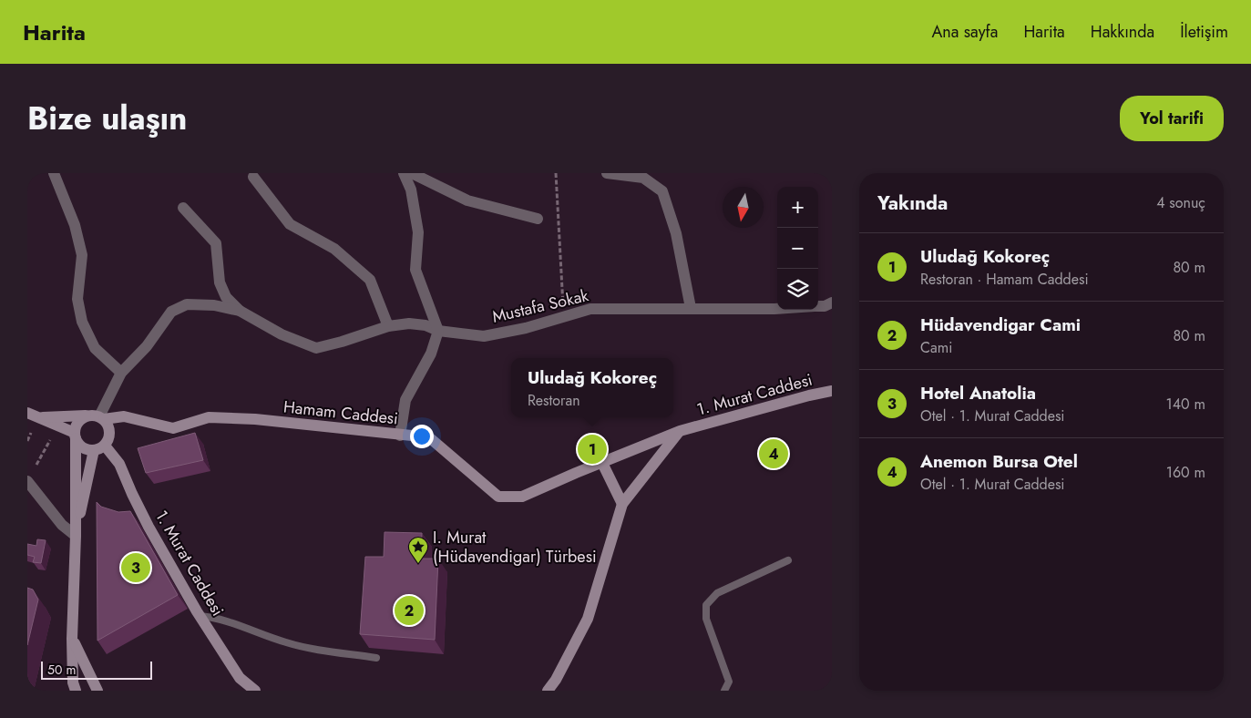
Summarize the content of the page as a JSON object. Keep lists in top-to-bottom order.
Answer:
{
  "streets": {
    "main road": ["1. Murat Caddesi", "Hamam Caddesi"],
    "street": ["Mustafa Sokak"]
  },
  "crossings": [
    ["Mustafa Sokak", "1. Murat Caddesi"],
    ["Mustafa Sokak", "Hamam Caddesi"],
    ["1. Murat Caddesi", "Hamam Caddesi"]
  ],
  "places": {
    "place": ["I. Murat (Hüdavendigar) Türbesi"]
  },
  "scale_bar": "50 m",
  "north": "bottom",
  "page": {
    "header": "Harita",
    "nav": [
      "Ana sayfa",
      "Harita",
      "Hakkında",
      "İletişim"
    ],
    "title": "Bize ulaşın",
    "buttons": "Yol tarifi",
    "heading": ["Yakında", "4 sonuç"],
    "map_buttons": ["+", "−"],
    "list": [
      {
        "mark": "1",
        "name": "Uludağ Kokoreç",
        "note": "Restoran · Hamam Caddesi",
        "value": "80 m"
      },
      {
        "mark": "2",
        "name": "Hüdavendigar Cami",
        "note": "Cami",
        "value": "80 m"
      },
      {
        "mark": "3",
        "name": "Hotel Anatolia",
        "note": "Otel · 1. Murat Caddesi",
        "value": "140 m"
      },
      {
        "mark": "4",
        "name": "Anemon Bursa Otel",
        "note": "Otel · 1. Murat Caddesi",
        "value": "160 m"
      }
    ],
    "popup": ["Uludağ Kokoreç", "Restoran"],
    "pins": [
      "1",
      "4",
      "3",
      "2"
    ],
    "scale": "50 m"
  }
}
